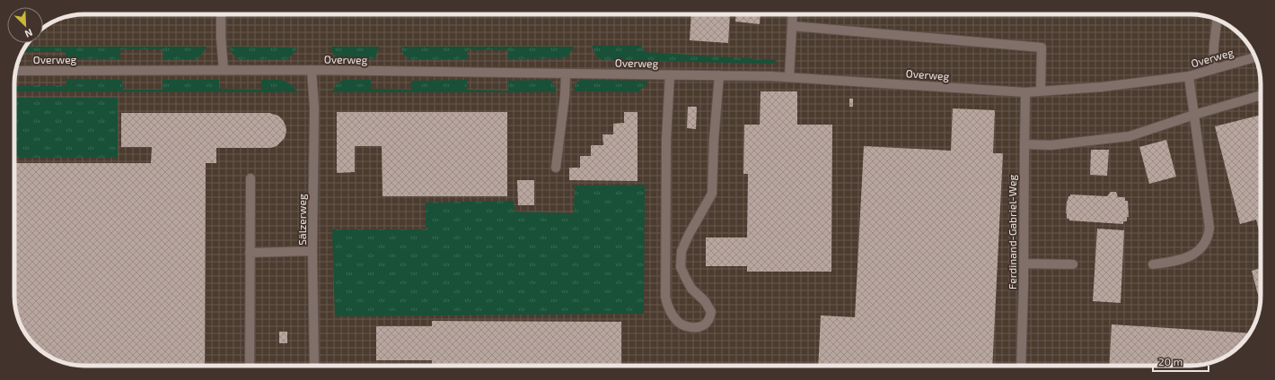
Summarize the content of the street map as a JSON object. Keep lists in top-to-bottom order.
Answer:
{
  "streets": {
    "street": ["Overweg", "Sälzerweg", "Ferdinand-Gabriel-Weg"]
  },
  "crossings": [
    ["Overweg", "Sälzerweg"],
    ["Overweg", "Ferdinand-Gabriel-Weg"]
  ],
  "scale_bar": "20 m",
  "north": "bottom right"
}
